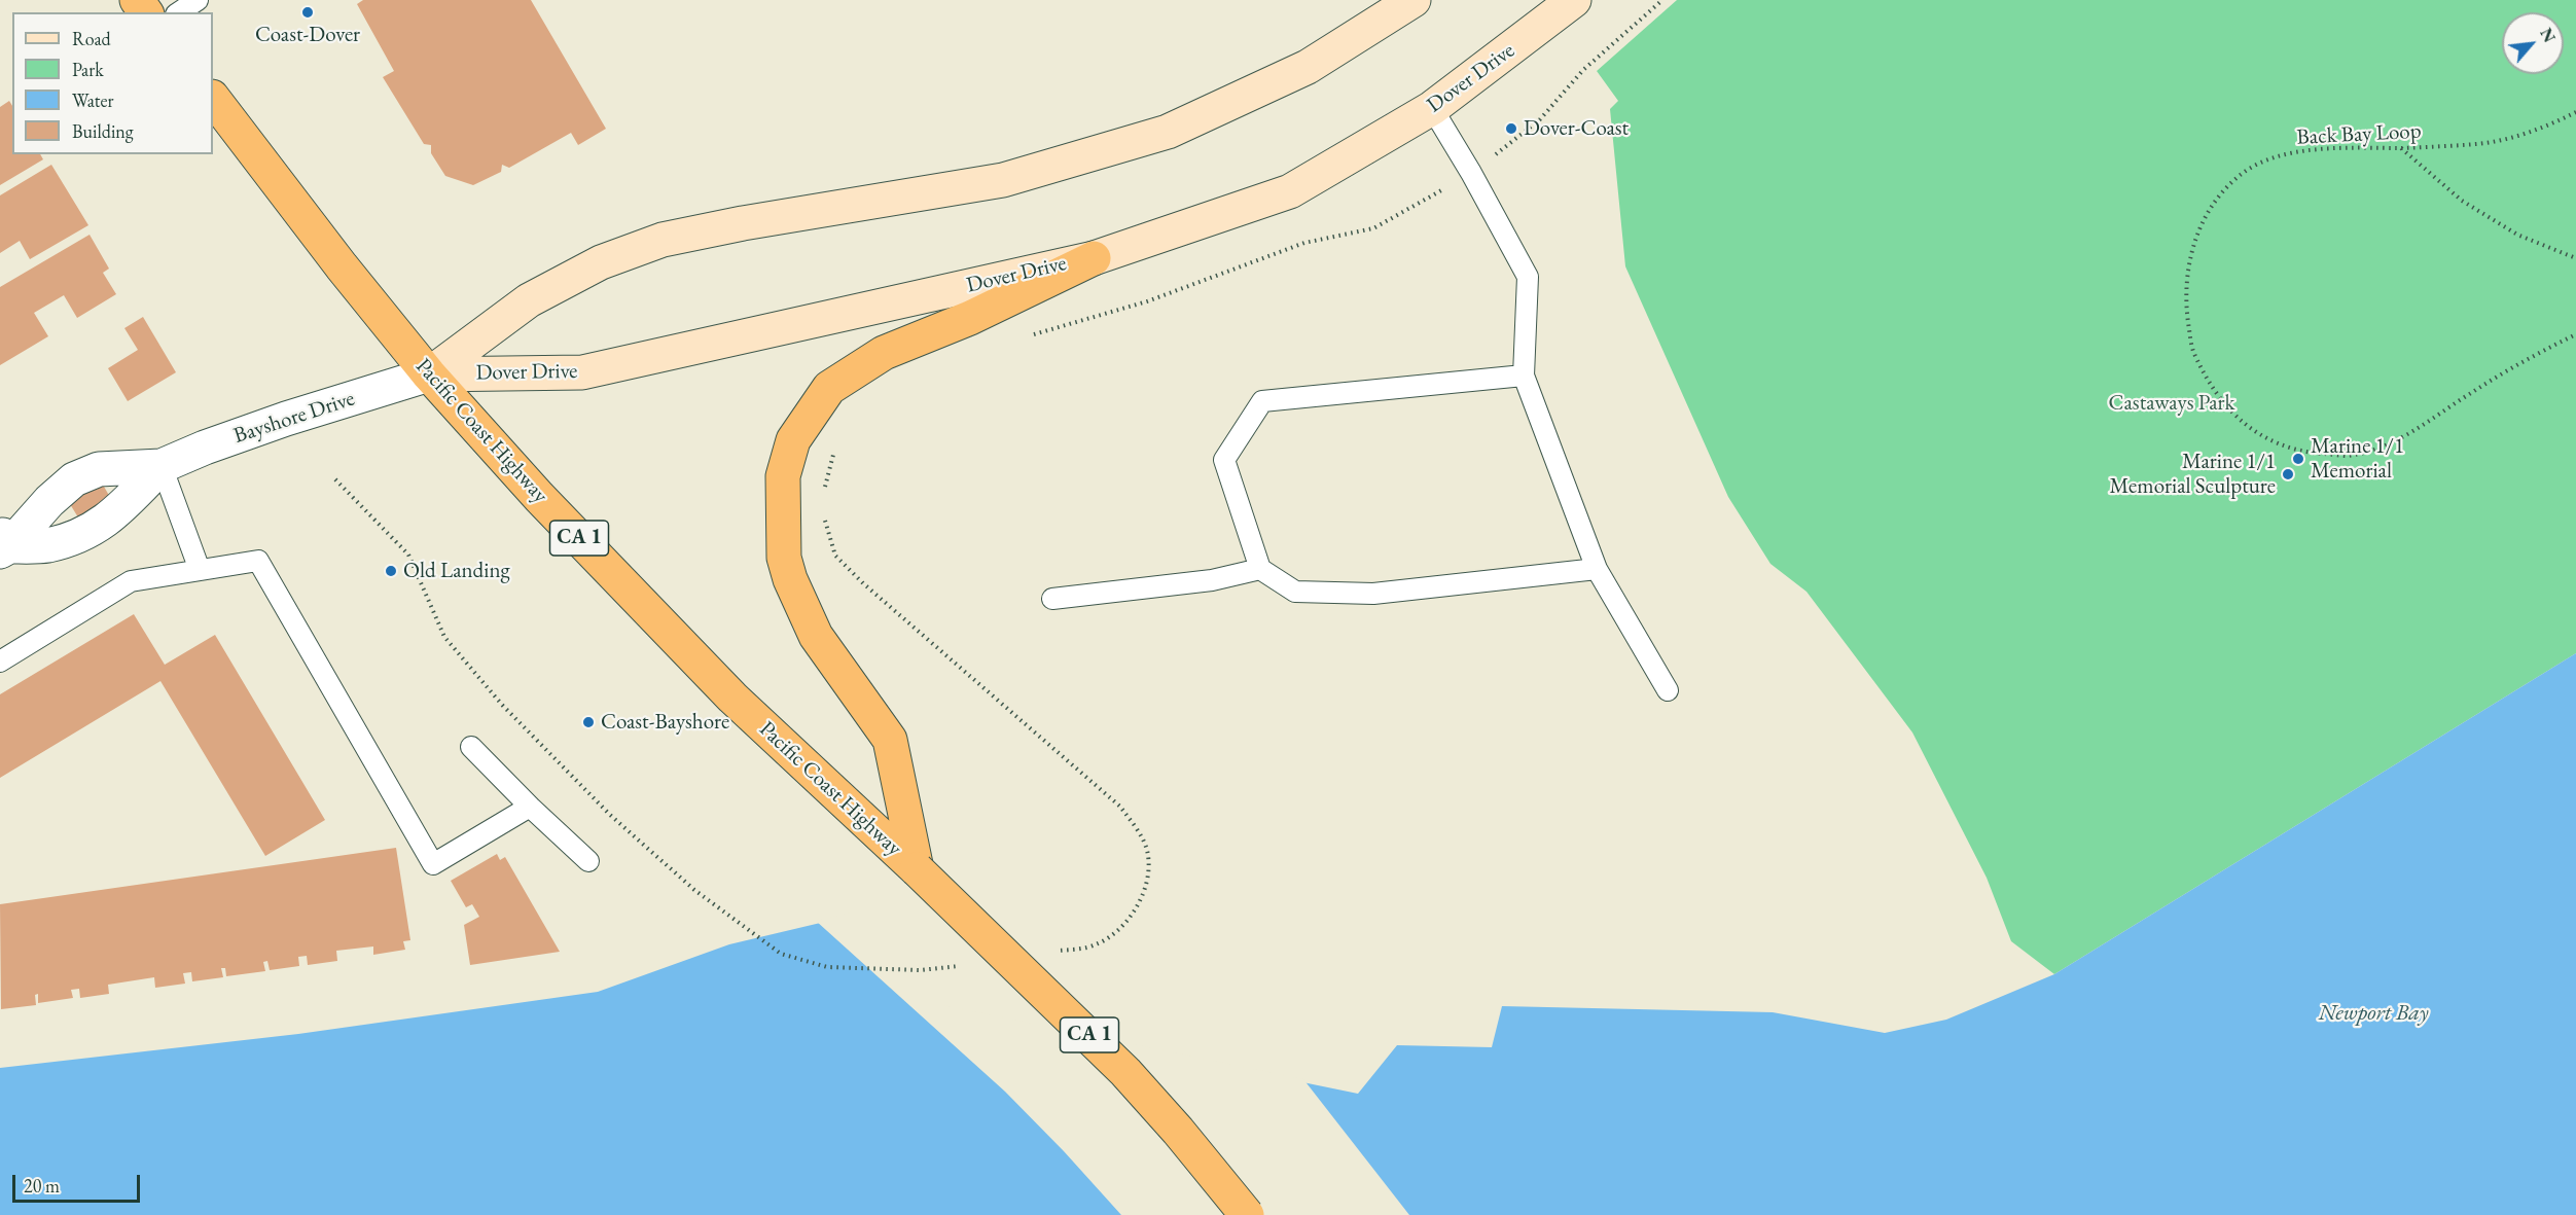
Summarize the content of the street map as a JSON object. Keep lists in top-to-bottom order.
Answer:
{
  "streets": {
    "highway": ["Pacific Coast Highway", "CA 1"],
    "street": ["Dover Drive", "Bayshore Drive"],
    "path": ["Back Bay Loop"]
  },
  "crossings": [
    ["Dover Drive", "Bayshore Drive"],
    ["Dover Drive", "Pacific Coast Highway"],
    ["Bayshore Drive", "Pacific Coast Highway"]
  ],
  "water": ["Newport Bay"],
  "parks": ["Castaways Park"],
  "places": [
    "Coast-Dover",
    "Dover-Coast",
    "Marine 1/1 Memorial",
    "Marine 1/1 Memorial Sculpture",
    "Old Landing",
    "Coast-Bayshore"
  ],
  "legend": [
    "Road",
    "Park",
    "Water",
    "Building"
  ],
  "scale_bar": "20 m",
  "north": "top right"
}
